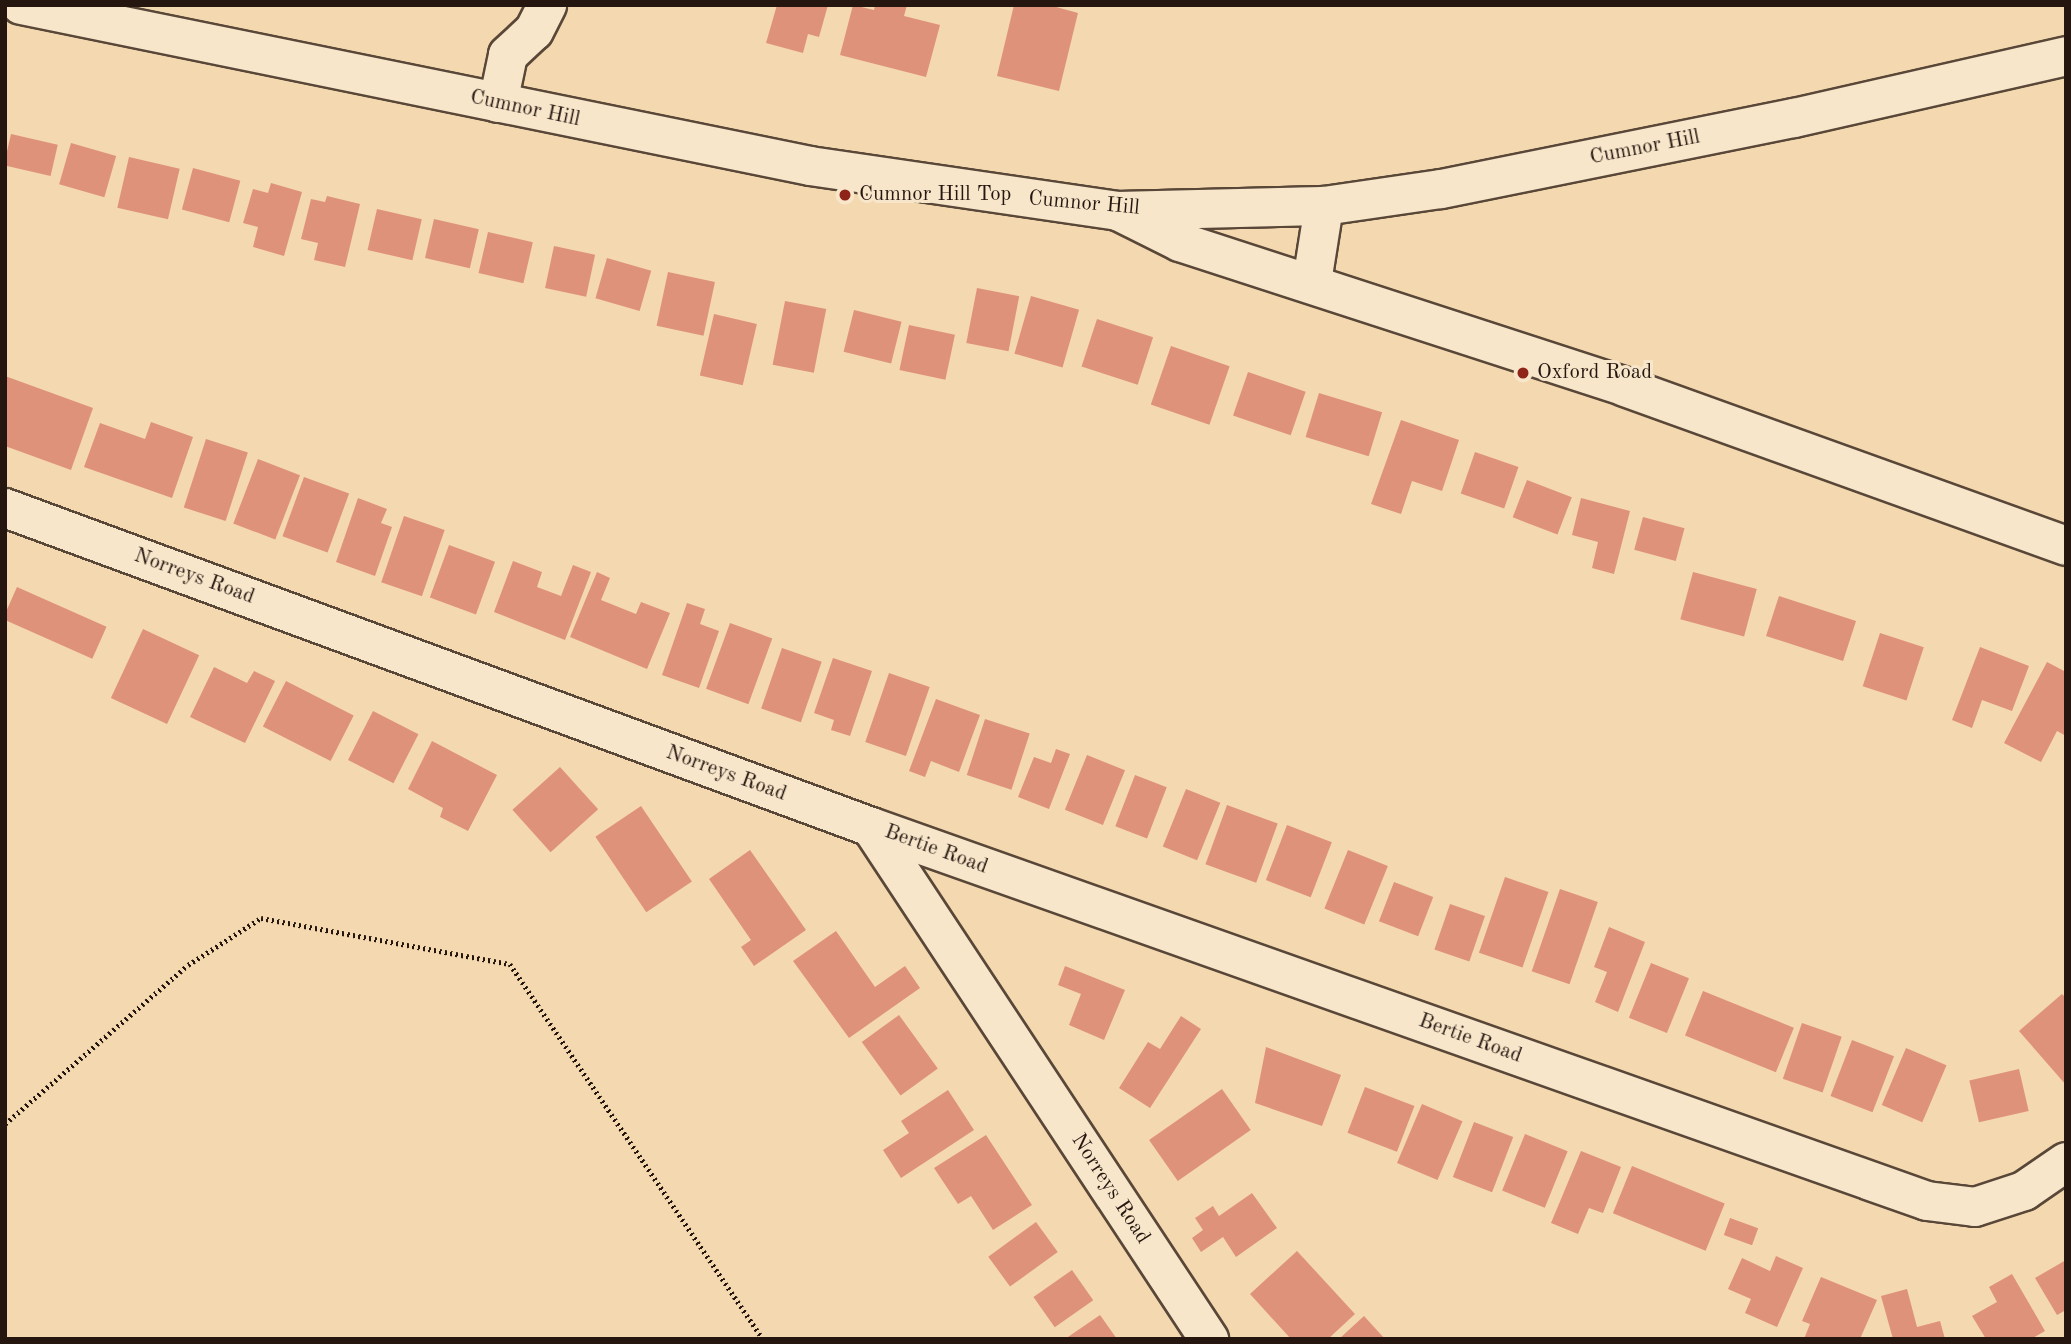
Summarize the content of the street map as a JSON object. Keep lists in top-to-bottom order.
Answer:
{
  "streets": {
    "street": ["Cumnor Hill", "Norreys Road", "Bertie Road"]
  },
  "crossings": [
    ["Norreys Road", "Bertie Road"]
  ],
  "places": ["Cumnor Hill Top", "Oxford Road"]
}
